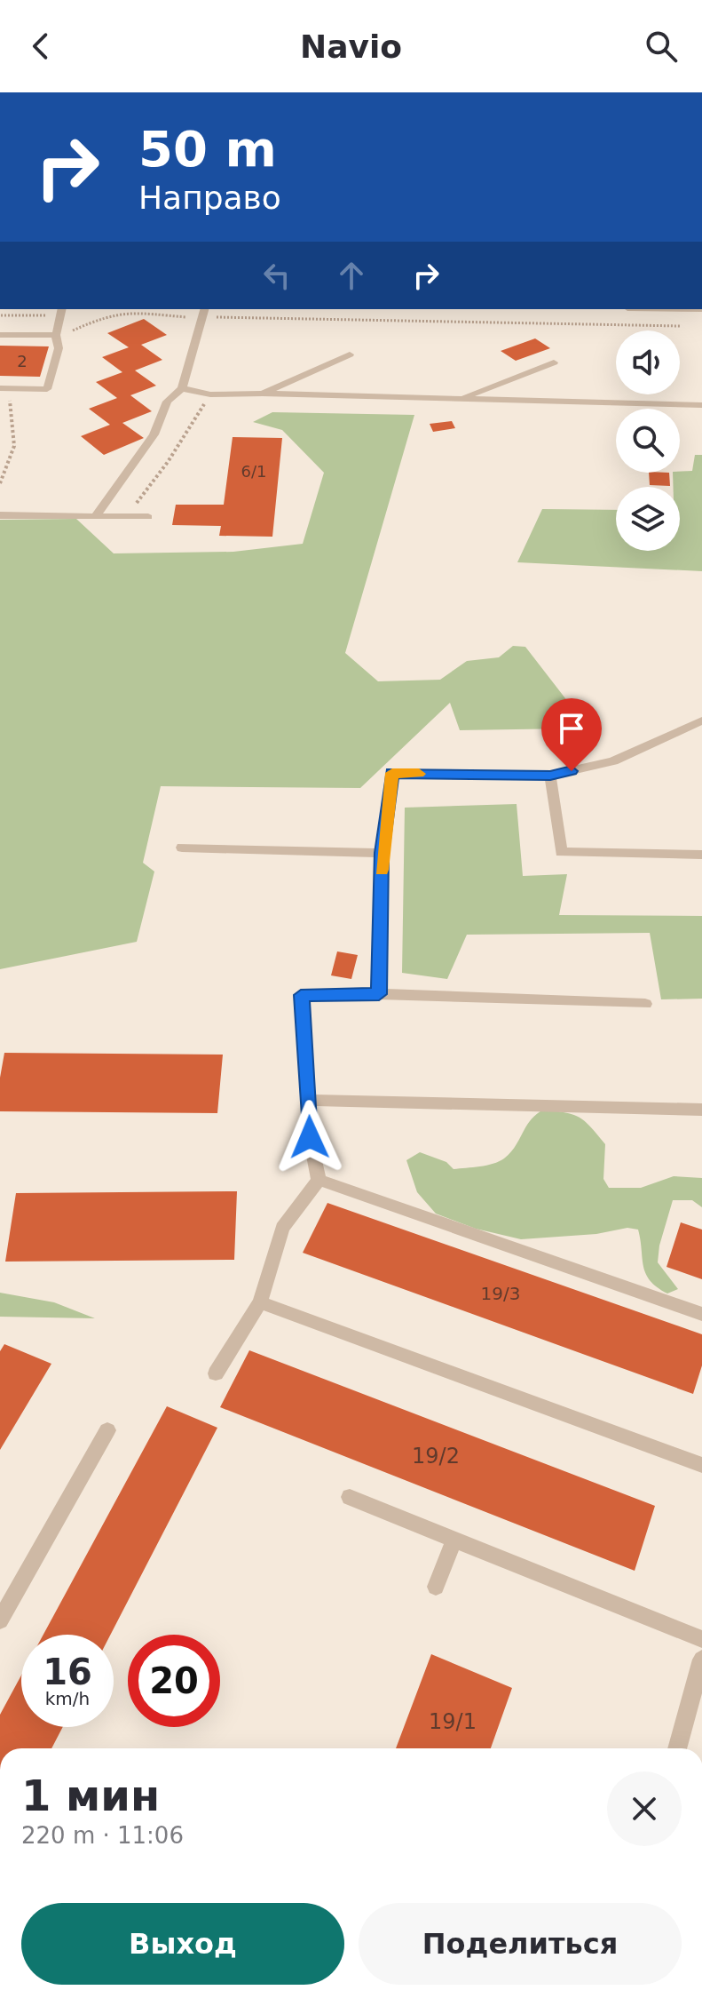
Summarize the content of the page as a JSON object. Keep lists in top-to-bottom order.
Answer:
{
  "house_numbers": [
    "2",
    "6/1",
    "19/3",
    "19/2",
    "19/1"
  ],
  "page": {
    "header": "Navio",
    "turn": ["50 m", "Направо"],
    "speed": "16 km/h",
    "limit": "20",
    "heading": ["1 мин", "220 m · 11:06"],
    "buttons": ["Выход", "Поделиться"]
  }
}
